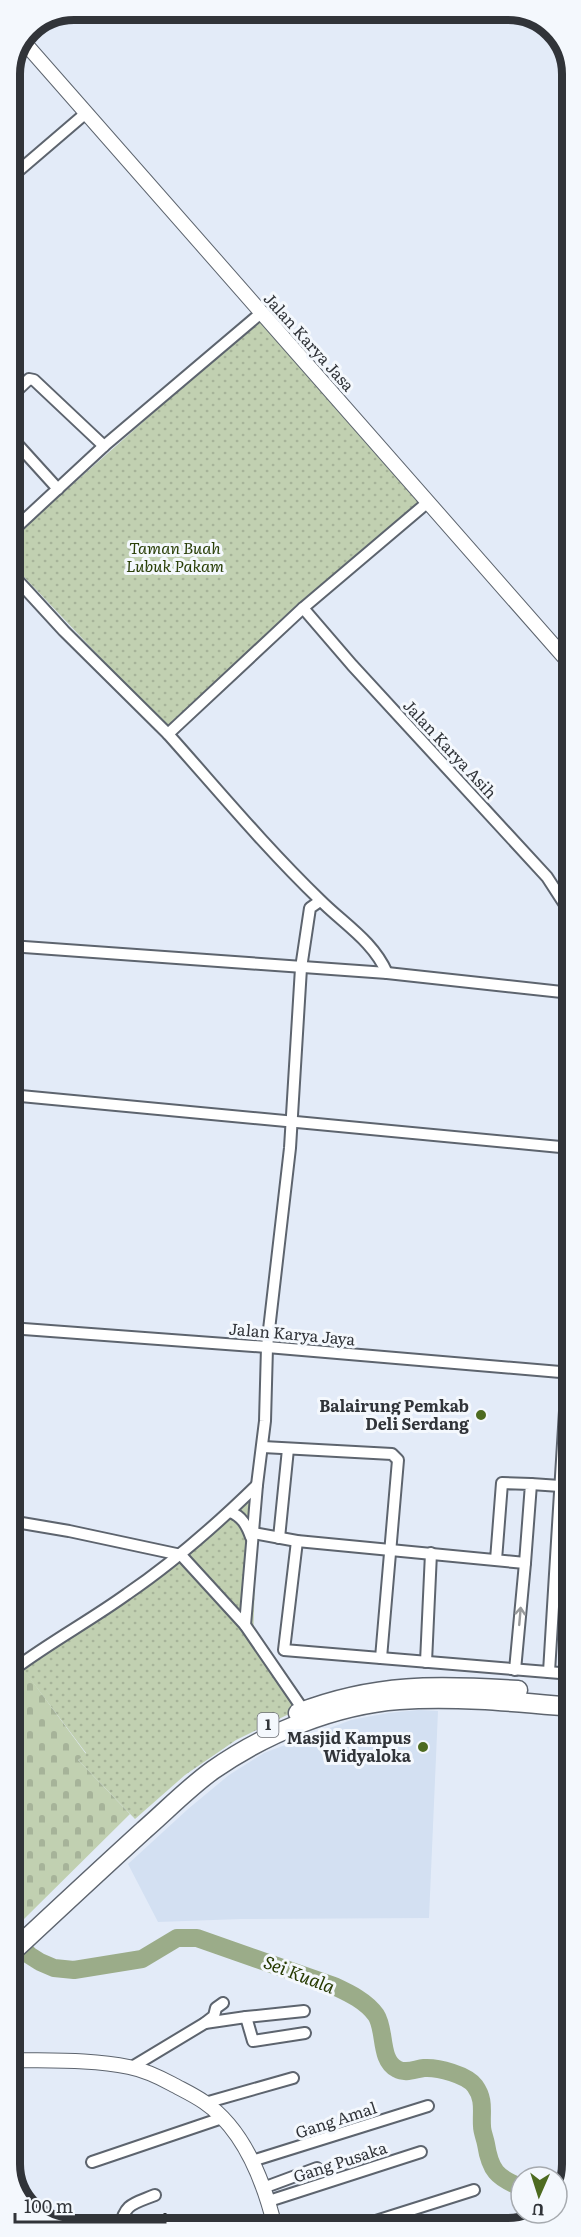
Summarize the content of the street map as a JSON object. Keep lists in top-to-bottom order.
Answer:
{
  "streets": {
    "highway": ["1"],
    "street": [
      "Jalan Karya Jasa",
      "Jalan Karya Asih",
      "Jalan Karya Jaya",
      "Gang Amal",
      "Gang Pusaka"
    ]
  },
  "water": ["Sei Kuala"],
  "parks": ["Taman Buah Lubuk Pakam"],
  "places": ["Balairung Pemkab Deli Serdang", "Masjid Kampus Widyaloka"],
  "scale_bar": "100 m",
  "north": "bottom"
}
